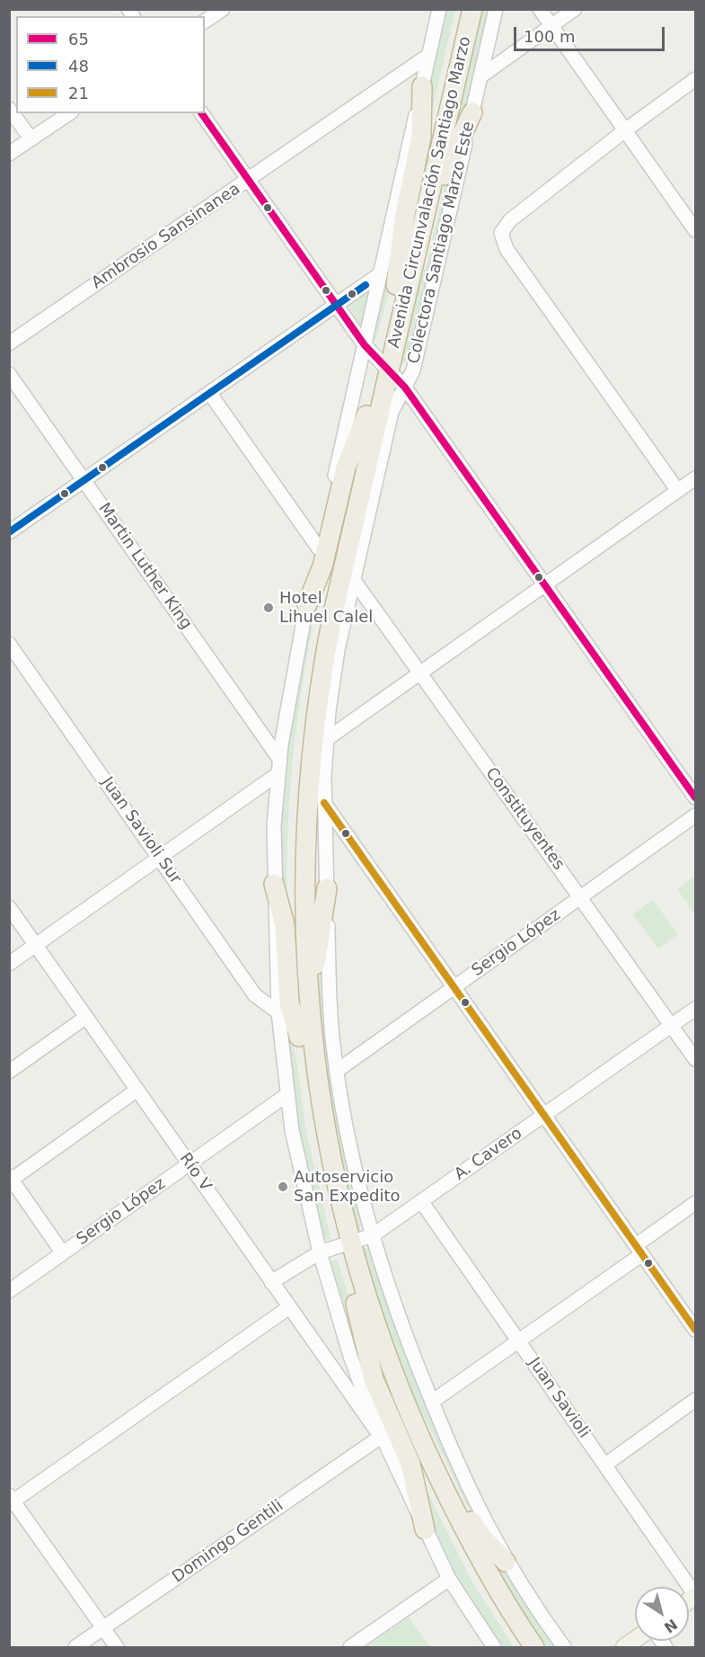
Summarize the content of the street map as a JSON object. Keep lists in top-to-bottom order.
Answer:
{
  "streets": {
    "highway": ["Avenida Circunvalación Santiago Marzo"],
    "street": [
      "Ambrosio Sansinanea",
      "Colectora Santiago Marzo Este",
      "Martin Luther King",
      "Constituyentes",
      "Juan Savioli Sur",
      "Sergio López",
      "A. Cavero",
      "Río V",
      "Juan Savioli",
      "Domingo Gentili"
    ]
  },
  "crossings": [
    ["Avenida Circunvalación Santiago Marzo", "A. Cavero"],
    ["Colectora Santiago Marzo Este", "Constituyentes"],
    ["Colectora Santiago Marzo Este", "Sergio López"],
    ["Colectora Santiago Marzo Este", "A. Cavero"],
    ["Constituyentes", "Sergio López"],
    ["Constituyentes", "A. Cavero"],
    ["Sergio López", "Río V"],
    ["A. Cavero", "Río V"],
    ["A. Cavero", "Juan Savioli"],
    ["Río V", "Domingo Gentili"]
  ],
  "places": ["Hotel Lihuel Calel", "Autoservicio San Expedito"],
  "lines": ["transit line 65", "transit line 48", "transit line 21"],
  "legend": ["65", "48", "21"],
  "scale_bar": "100 m",
  "north": "bottom right"
}
